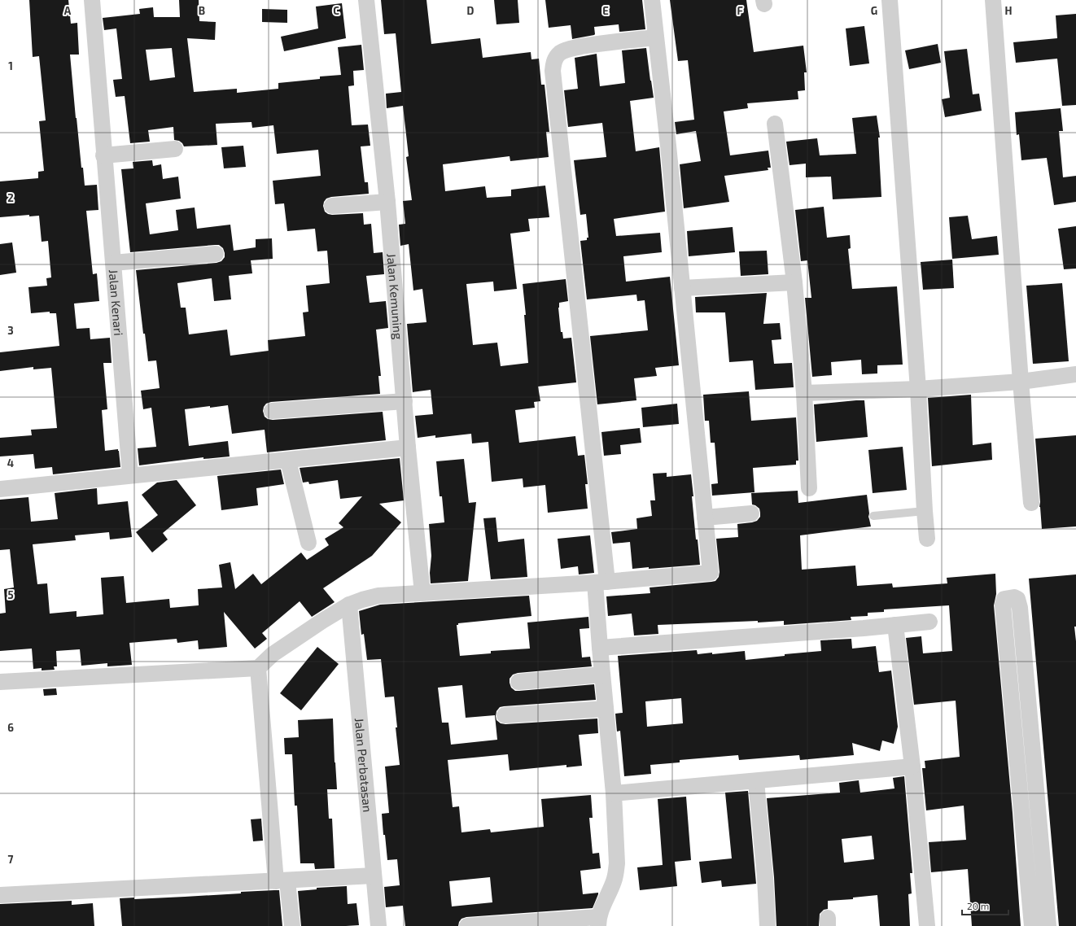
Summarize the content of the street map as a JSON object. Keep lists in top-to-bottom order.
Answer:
{
  "streets": {
    "street": ["Jalan Kemuning", "Jalan Kenari", "Jalan Perbatasan"]
  },
  "scale_bar": "20 m",
  "grid": {
    "columns": [
      "A",
      "B",
      "C",
      "D",
      "E",
      "F",
      "G",
      "H"
    ],
    "rows": [
      "1",
      "2",
      "3",
      "4",
      "5",
      "6",
      "7"
    ]
  }
}
